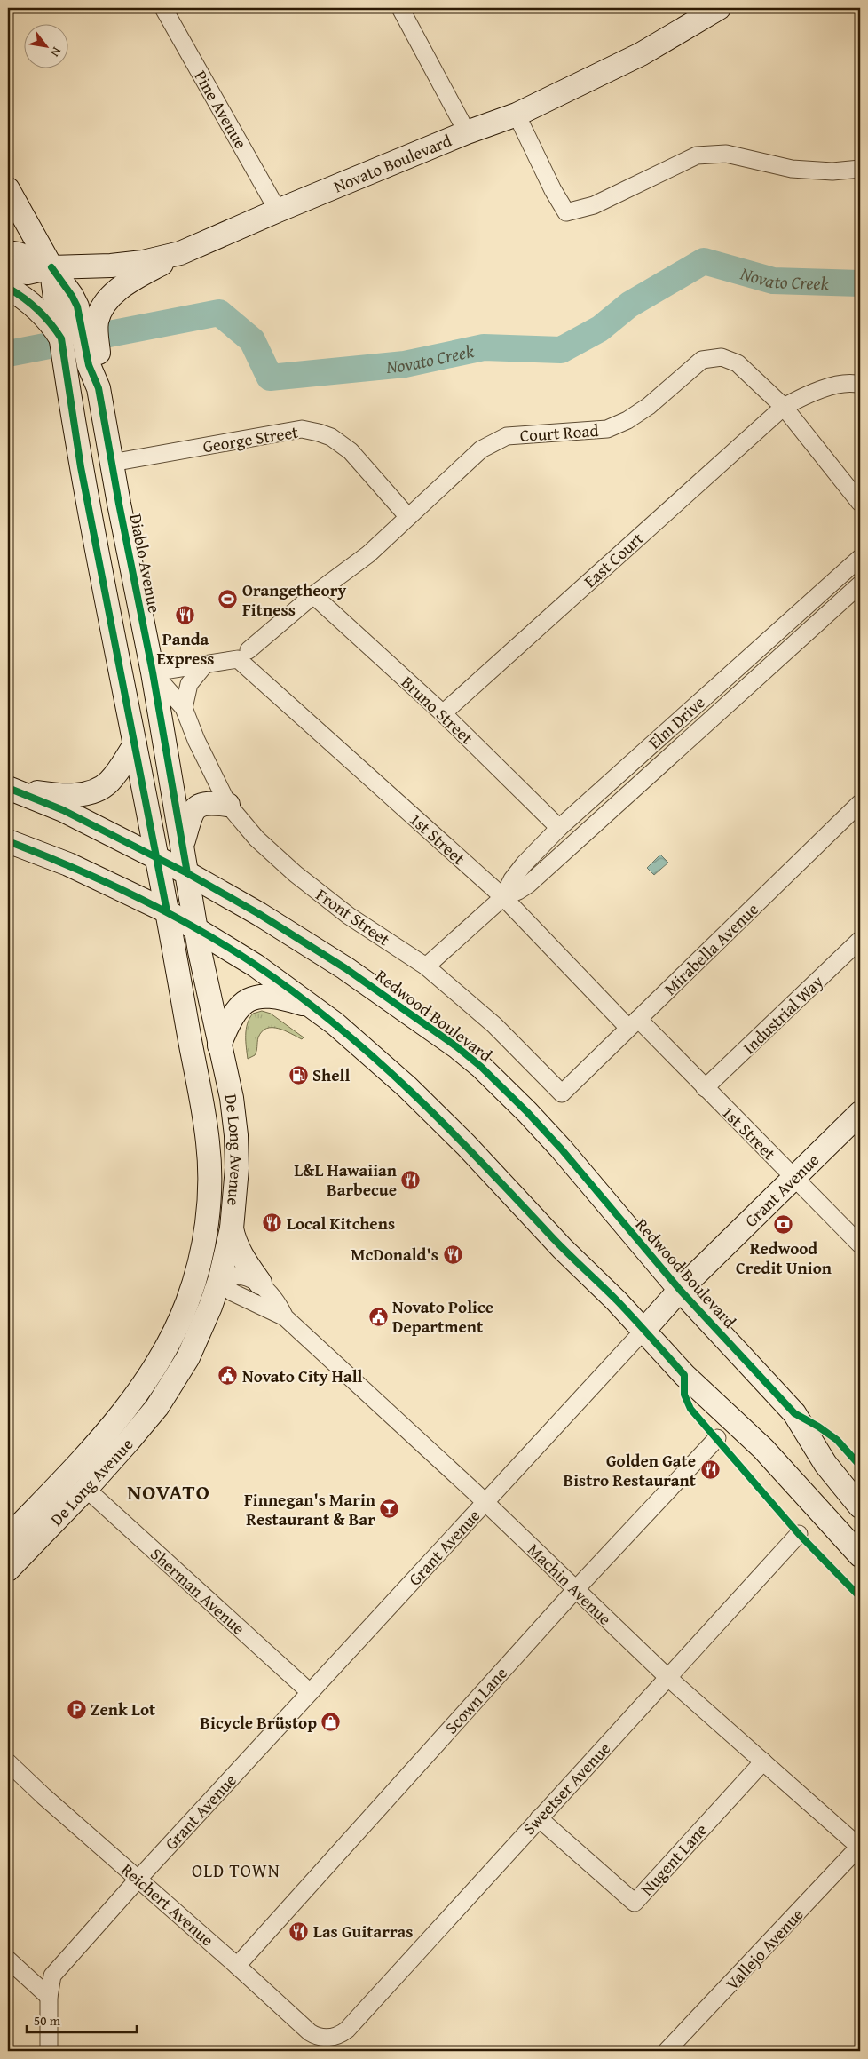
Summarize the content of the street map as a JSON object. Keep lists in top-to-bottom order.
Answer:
{
  "streets": {
    "main road": [
      "Novato Boulevard",
      "Diablo Avenue",
      "Redwood Boulevard",
      "De Long Avenue",
      "Grant Avenue"
    ],
    "street": [
      "Pine Avenue",
      "Court Road",
      "George Street",
      "East Court",
      "Bruno Street",
      "Elm Drive",
      "1st Street",
      "Front Street",
      "Mirabella Avenue",
      "Industrial Way",
      "Machin Avenue",
      "Sherman Avenue",
      "Scown Lane",
      "Sweetser Avenue",
      "Nugent Lane",
      "Reichert Avenue",
      "Vallejo Avenue"
    ]
  },
  "crossings": [
    ["Pine Avenue", "Novato Boulevard"],
    ["Novato Boulevard", "Diablo Avenue"],
    ["Court Road", "George Street"],
    ["Court Road", "East Court"],
    ["Court Road", "Bruno Street"],
    ["Court Road", "1st Street"],
    ["George Street", "Diablo Avenue"],
    ["East Court", "Bruno Street"],
    ["Diablo Avenue", "Front Street"],
    ["Diablo Avenue", "Redwood Boulevard"],
    ["Diablo Avenue", "De Long Avenue"],
    ["Bruno Street", "Elm Drive"],
    ["Elm Drive", "1st Street"],
    ["Elm Drive", "Front Street"],
    ["1st Street", "Mirabella Avenue"],
    ["1st Street", "Industrial Way"],
    ["1st Street", "Grant Avenue"],
    ["Front Street", "Mirabella Avenue"],
    ["Redwood Boulevard", "De Long Avenue"],
    ["Redwood Boulevard", "Grant Avenue"],
    ["De Long Avenue", "Machin Avenue"],
    ["De Long Avenue", "Sherman Avenue"],
    ["Grant Avenue", "Machin Avenue"],
    ["Grant Avenue", "Sherman Avenue"],
    ["Grant Avenue", "Reichert Avenue"],
    ["Machin Avenue", "Scown Lane"],
    ["Machin Avenue", "Sweetser Avenue"],
    ["Machin Avenue", "Nugent Lane"],
    ["Machin Avenue", "Vallejo Avenue"],
    ["Scown Lane", "Reichert Avenue"],
    ["Sweetser Avenue", "Nugent Lane"],
    ["Sweetser Avenue", "Reichert Avenue"]
  ],
  "districts": ["NOVATO", "OLD TOWN"],
  "water": ["Novato Creek"],
  "places": {
    "sports": ["Orangetheory Fitness"],
    "restaurant": [
      "Panda Express",
      "L&L Hawaiian Barbecue",
      "Local Kitchens",
      "McDonald's",
      "Golden Gate Bistro Restaurant",
      "Las Guitarras"
    ],
    "fuel station": ["Shell"],
    "bank": ["Redwood Credit Union"],
    "public building": ["Novato Police Department", "Novato City Hall"],
    "bar": ["Finnegan's Marin Restaurant & Bar"],
    "parking": ["Zenk Lot"],
    "shop": ["Bicycle Brüstop"]
  },
  "scale_bar": "50 m",
  "north": "bottom right"
}
